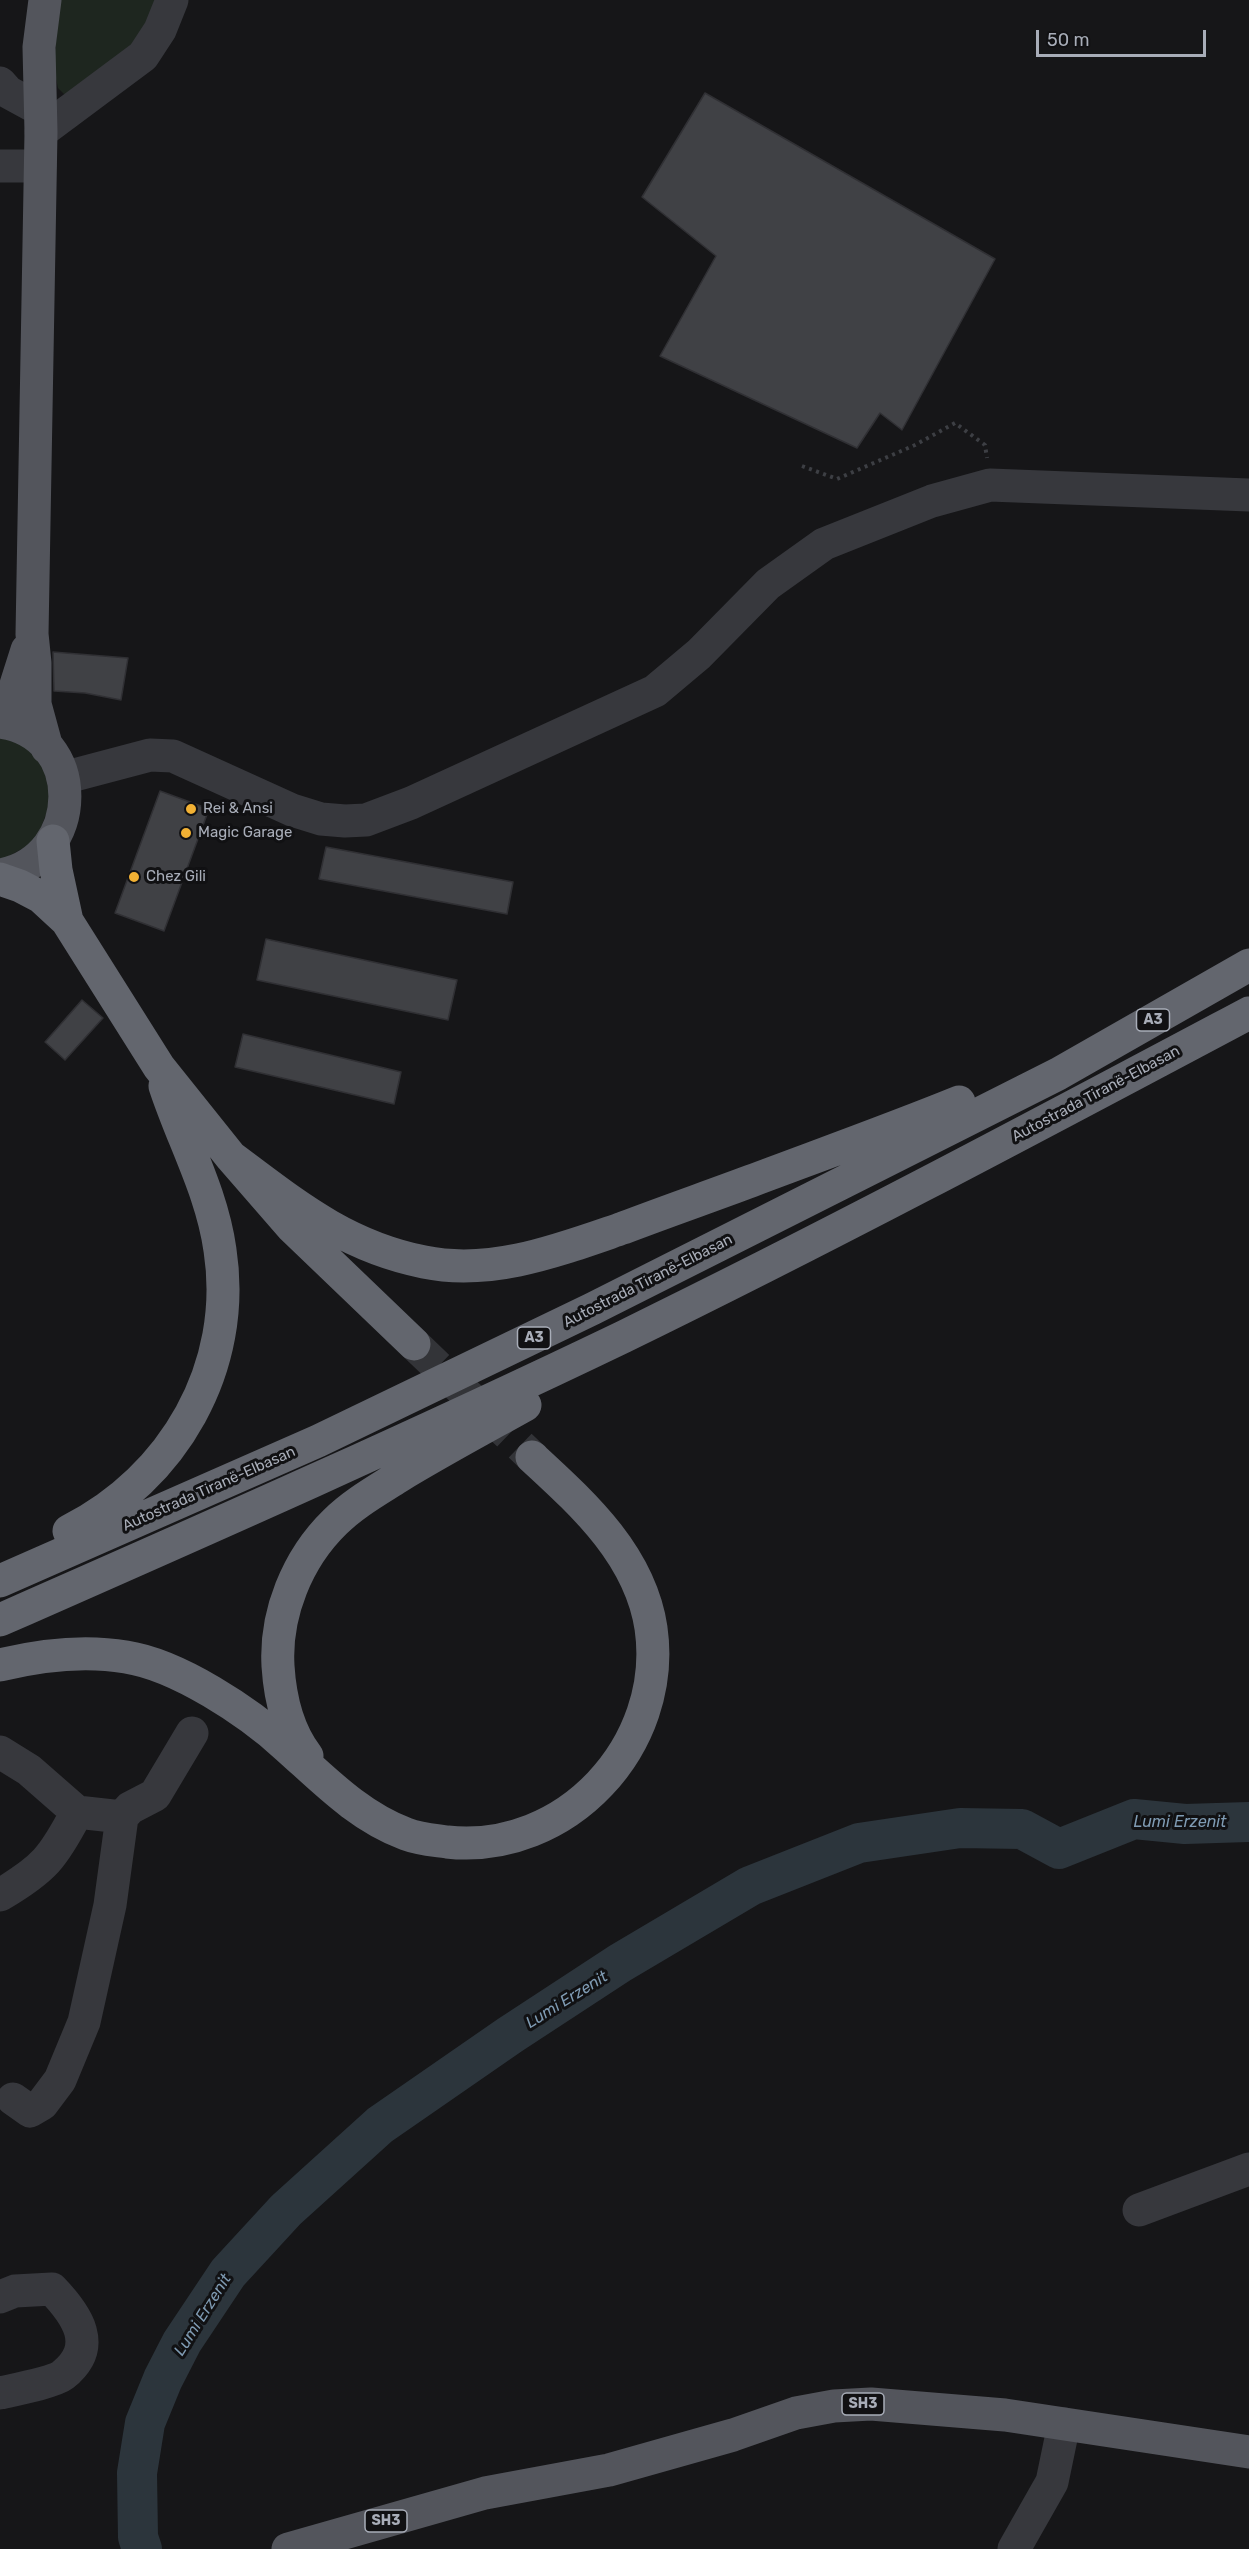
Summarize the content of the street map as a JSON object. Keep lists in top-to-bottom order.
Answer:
{
  "streets": {
    "highway": ["A3", "Autostrada Tiranë-Elbasan"],
    "main road": ["SH3"]
  },
  "water": ["Lumi Erzenit"],
  "places": ["Rei & Ansi", "Magic Garage", "Chez Gili"],
  "scale_bar": "50 m"
}
